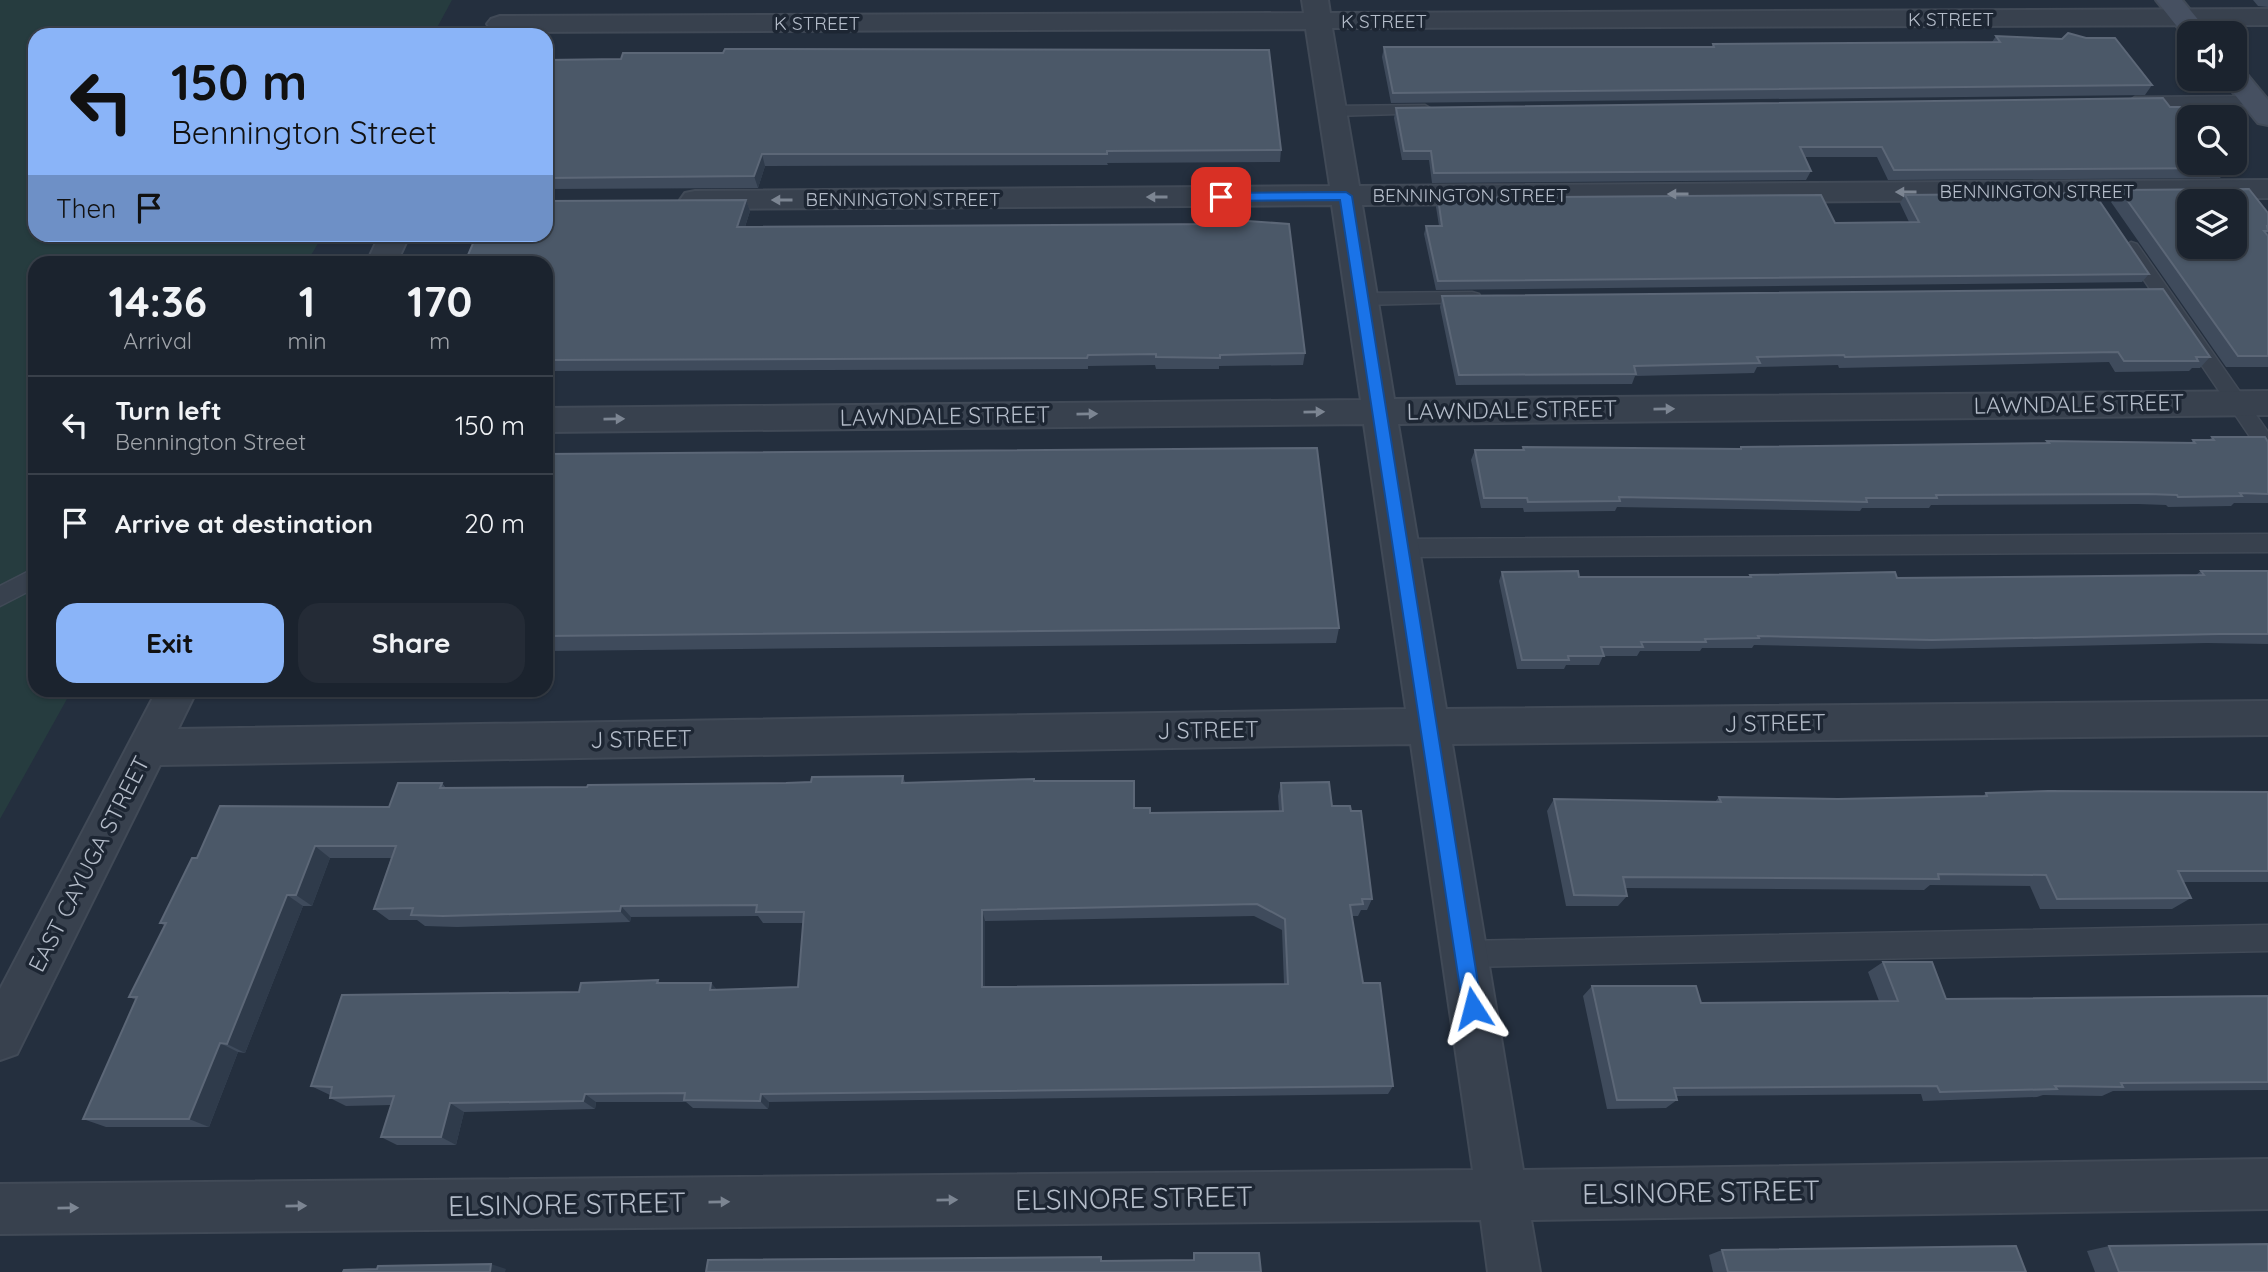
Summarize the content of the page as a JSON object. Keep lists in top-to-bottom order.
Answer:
{
  "streets": {
    "street": [
      "K STREET",
      "BENNINGTON STREET",
      "LAWNDALE STREET",
      "J STREET",
      "EAST CAYUGA STREET",
      "ELSINORE STREET"
    ]
  },
  "crossings": [
    ["J STREET", "EAST CAYUGA STREET"]
  ],
  "one_way": ["BENNINGTON STREET", "LAWNDALE STREET", "ELSINORE STREET"],
  "page": {
    "turn": ["150 m", "Bennington Street"],
    "then": "Then",
    "eta": [
      "14:36",
      "Arrival",
      "1",
      "min",
      "170",
      "m"
    ],
    "list": [
      {
        "name": "Turn left",
        "note": "Bennington Street",
        "value": "150 m"
      },
      {
        "name": "Arrive at destination",
        "value": "20 m"
      }
    ],
    "buttons": ["Exit", "Share"]
  }
}
